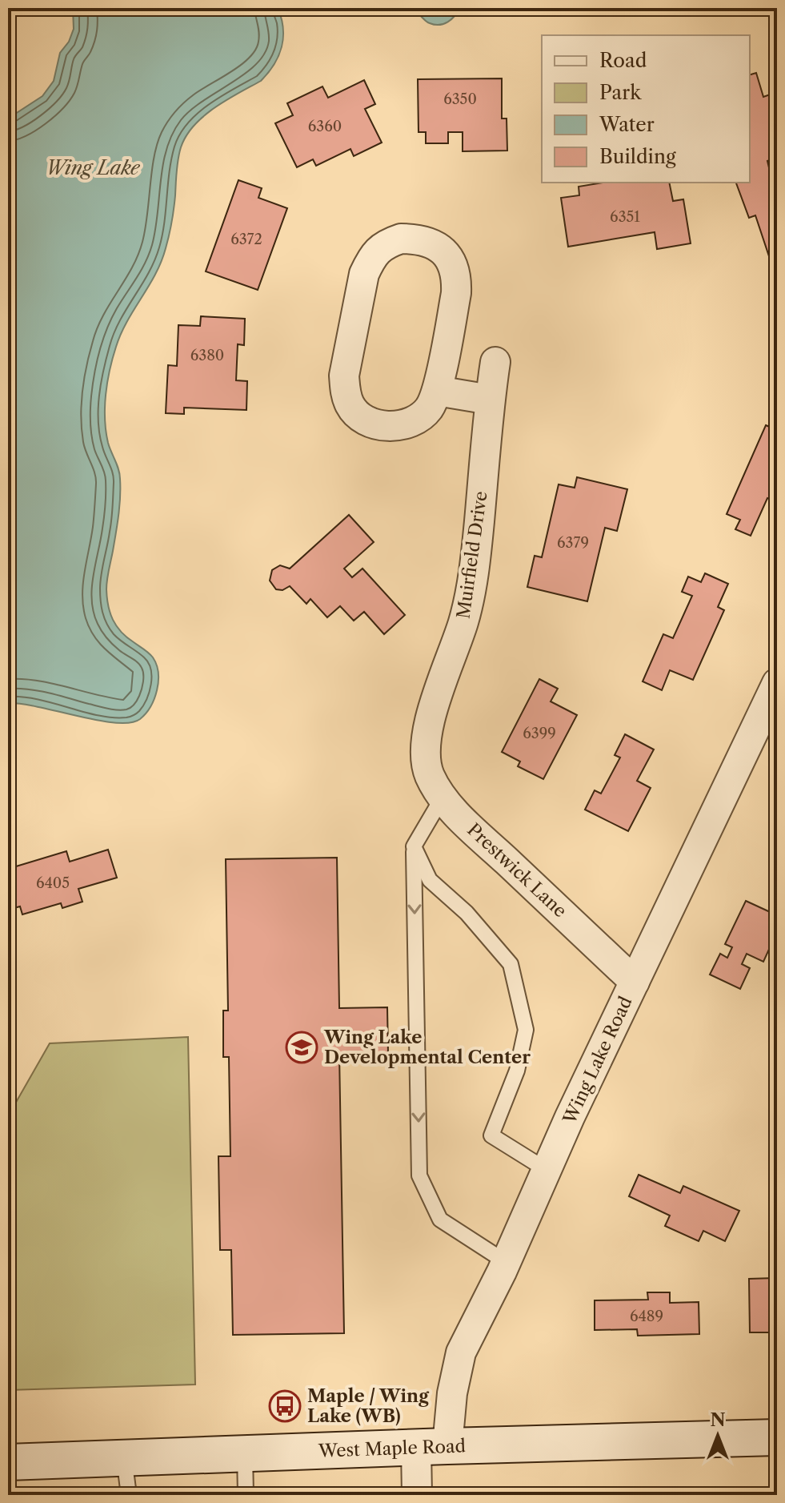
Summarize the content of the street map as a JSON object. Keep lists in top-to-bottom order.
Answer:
{
  "streets": {
    "main road": ["West Maple Road"],
    "street": ["Muirfield Drive", "Prestwick Lane", "Wing Lake Road"]
  },
  "crossings": [
    ["Muirfield Drive", "Prestwick Lane"],
    ["Prestwick Lane", "Wing Lake Road"],
    ["Wing Lake Road", "West Maple Road"]
  ],
  "water": ["Wing Lake"],
  "places": {
    "school or university": ["Wing Lake Developmental Center"],
    "bus stop": ["Maple / Wing Lake (WB)"]
  },
  "house_numbers": [
    "6350",
    "6360",
    "6351",
    "6372",
    "6380",
    "6379",
    "6399",
    "6405",
    "6489"
  ],
  "legend": [
    "Road",
    "Park",
    "Water",
    "Building"
  ],
  "north": "top"
}
